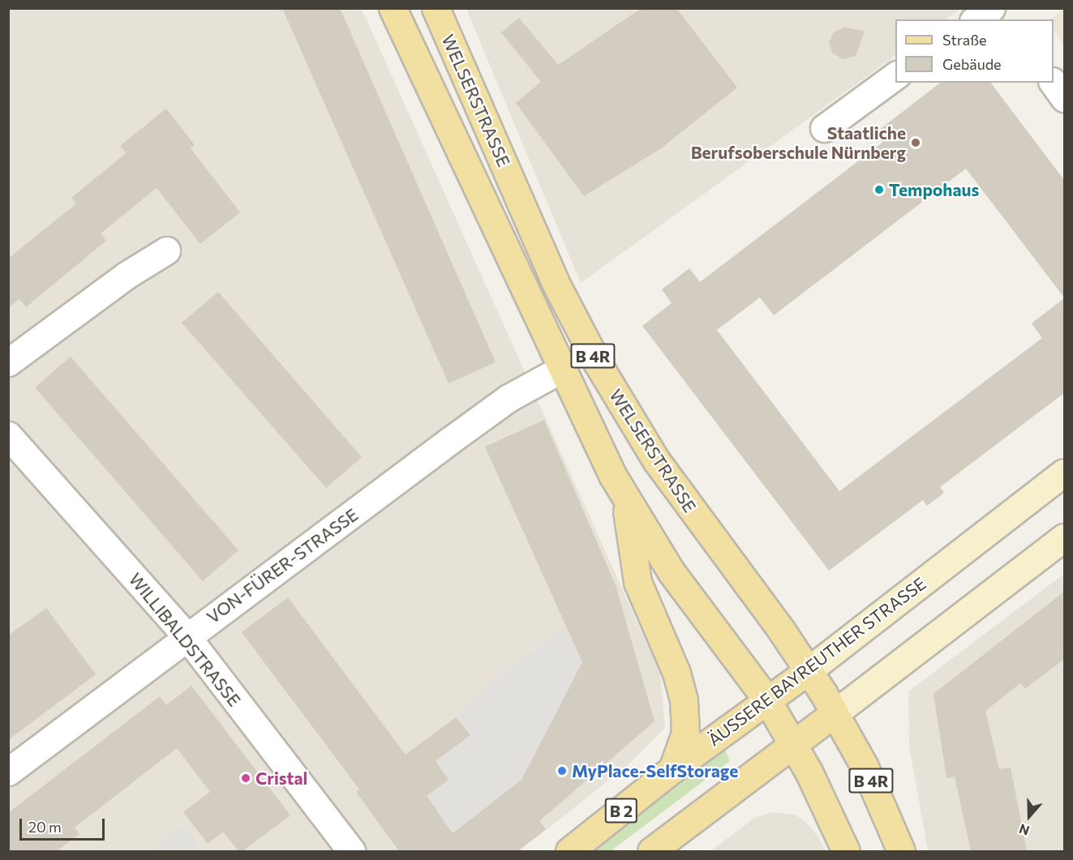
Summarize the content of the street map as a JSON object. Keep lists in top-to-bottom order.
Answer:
{
  "streets": {
    "main road": [
      "WELSERSTRASSE",
      "B 4R",
      "ÄUSSERE BAYREUTHER STRASSE",
      "B 2"
    ],
    "street": ["VON-FÜRER-STRASSE", "WILLIBALDSTRASSE"]
  },
  "crossings": [
    ["WELSERSTRASSE", "B 4R"],
    ["WELSERSTRASSE", "VON-FÜRER-STRASSE"],
    ["WELSERSTRASSE", "ÄUSSERE BAYREUTHER STRASSE"],
    ["B 4R", "ÄUSSERE BAYREUTHER STRASSE"],
    ["VON-FÜRER-STRASSE", "WILLIBALDSTRASSE"]
  ],
  "places": [
    "Staatliche Berufsoberschule Nürnberg",
    "Tempohaus",
    "MyPlace-SelfStorage",
    "Cristal"
  ],
  "legend": ["Straße", "Gebäude"],
  "scale_bar": "20 m",
  "north": "bottom"
}
